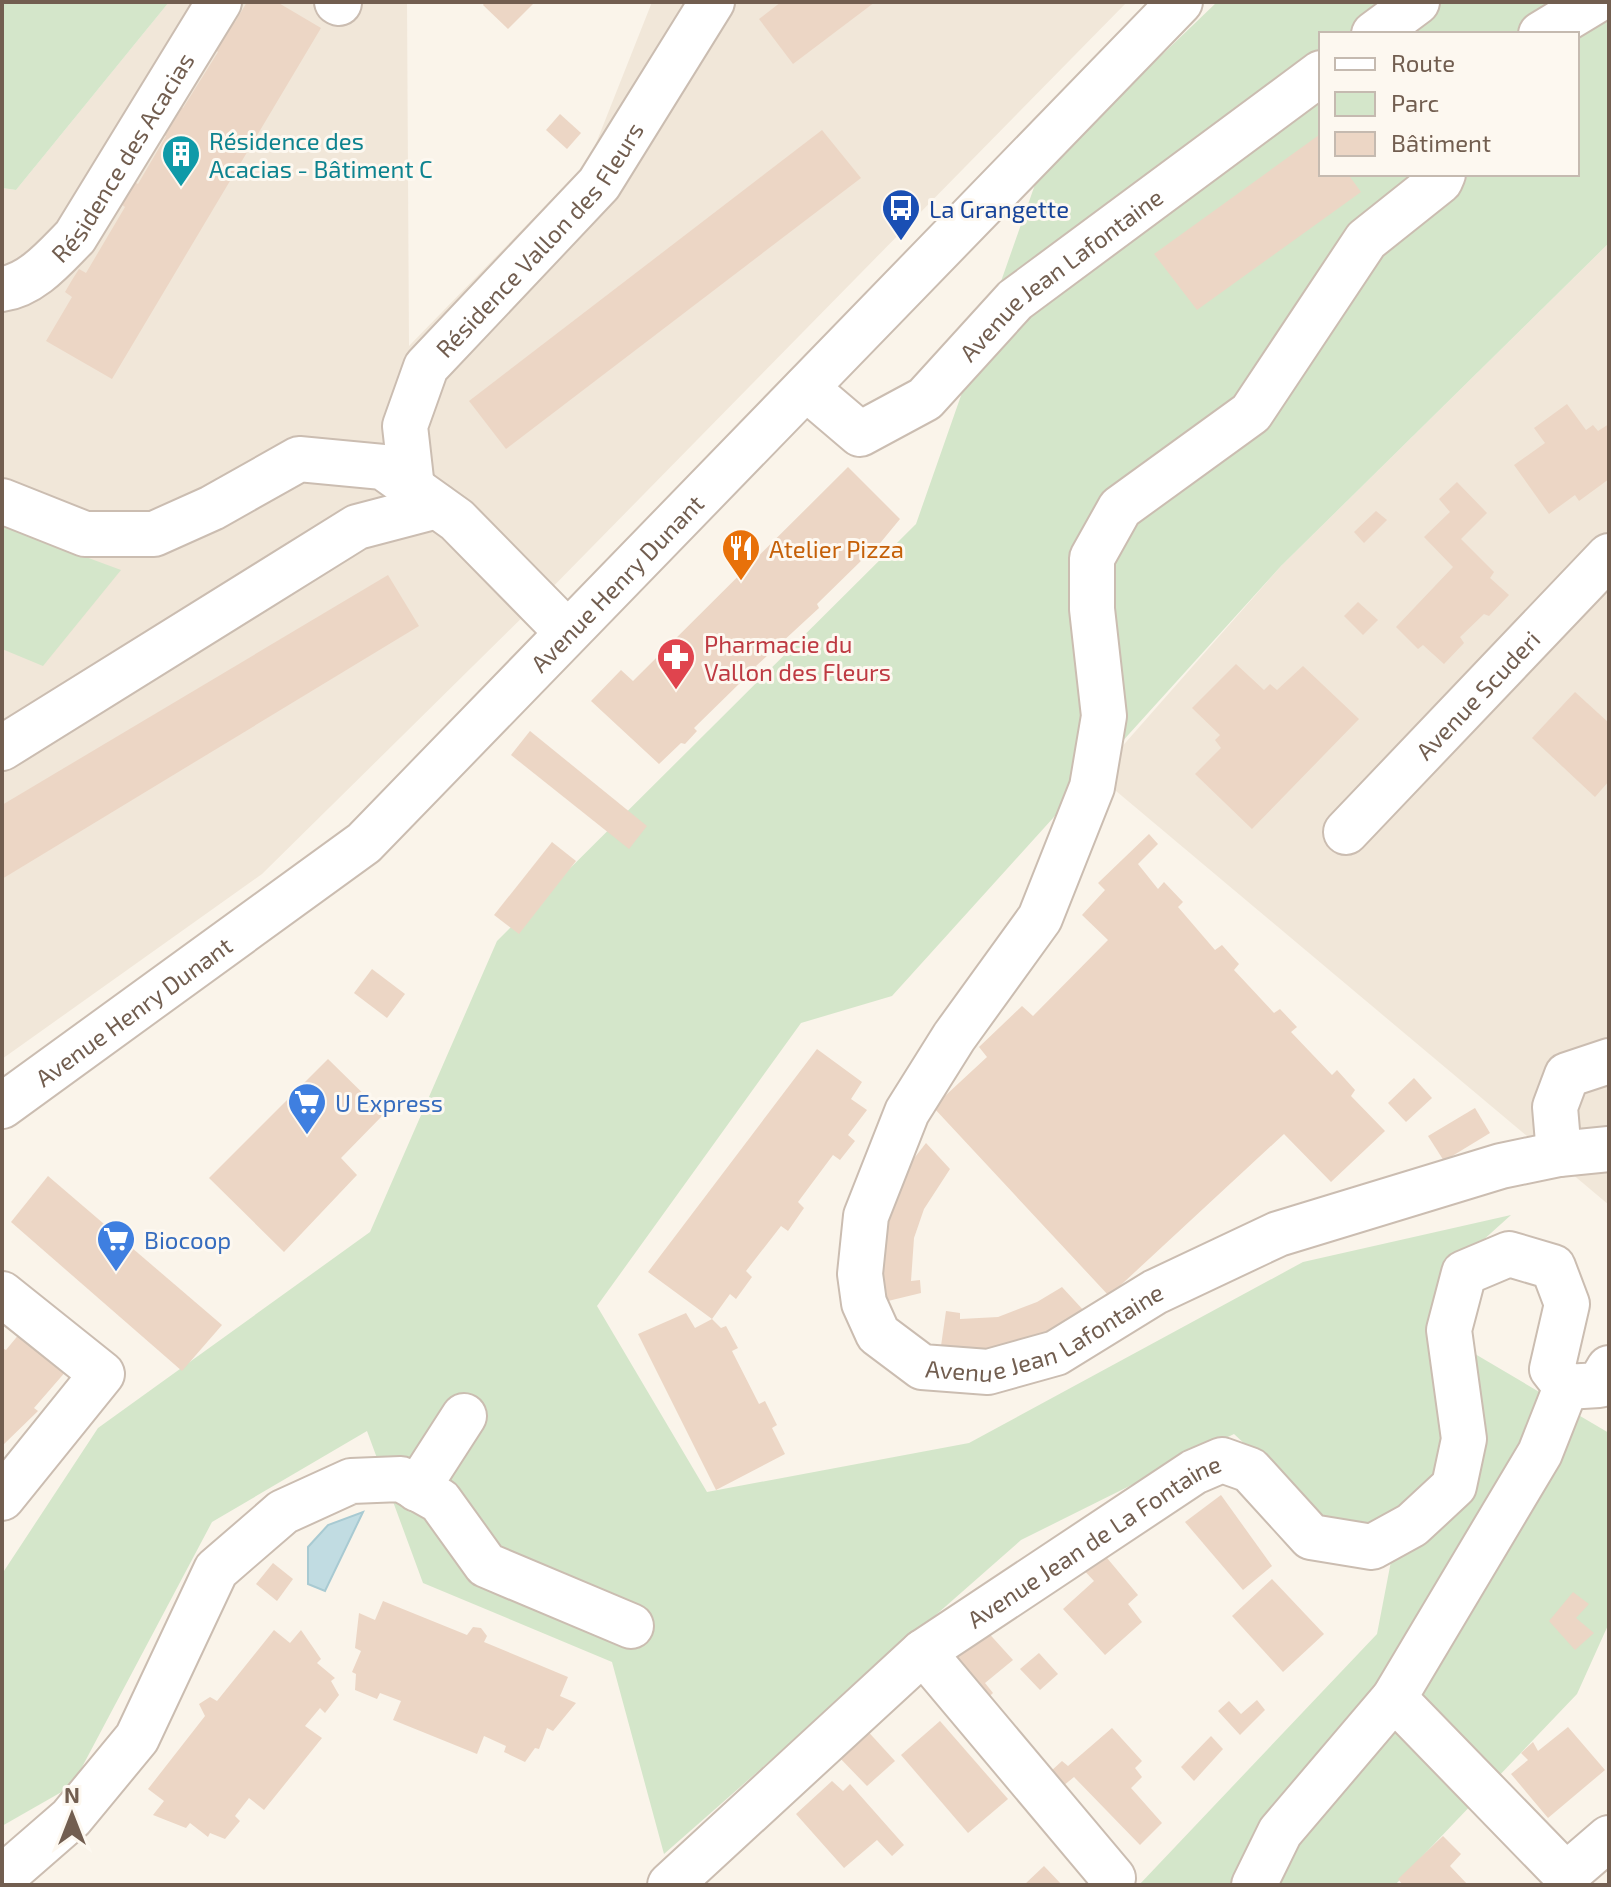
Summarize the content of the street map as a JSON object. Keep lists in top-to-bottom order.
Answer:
{
  "streets": {
    "street": [
      "Résidence des Acacias",
      "Résidence Vallon des Fleurs",
      "Avenue Jean Lafontaine",
      "Avenue Henry Dunant",
      "Avenue Scuderi",
      "Avenue Jean de La Fontaine"
    ]
  },
  "crossings": [
    ["Avenue Jean Lafontaine", "Avenue Henry Dunant"]
  ],
  "places": {
    "building": ["Résidence des Acacias - Bâtiment C"],
    "bus stop": ["La Grangette"],
    "restaurant": ["Atelier Pizza"],
    "pharmacy": ["Pharmacie du Vallon des Fleurs"],
    "supermarket": ["U Express", "Biocoop"]
  },
  "legend": ["Route", "Parc", "Bâtiment"],
  "north": "top"
}
